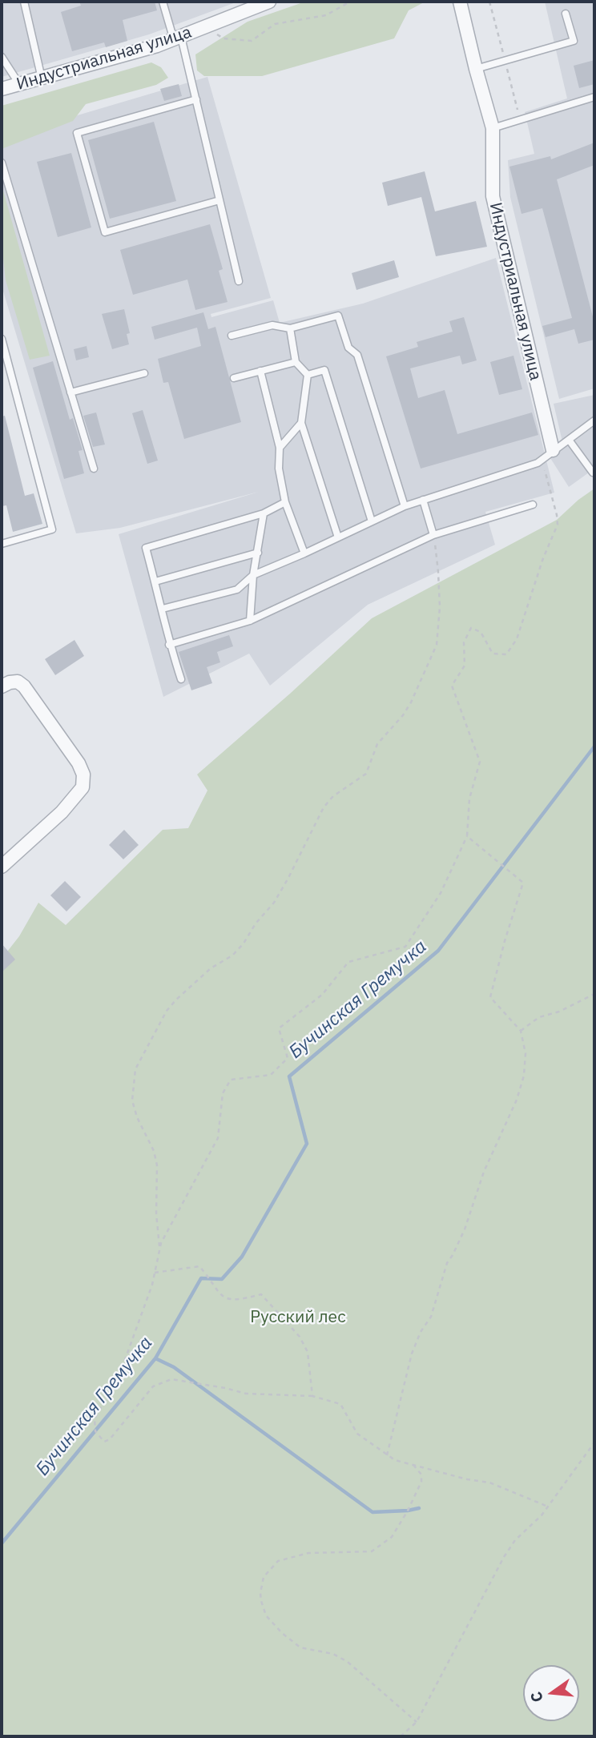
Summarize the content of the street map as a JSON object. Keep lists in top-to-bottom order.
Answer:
{
  "streets": {
    "street": ["Индустриальная улица"]
  },
  "water": ["Бучинская Гремучка"],
  "parks": ["Русский лес"],
  "north": "left"
}
